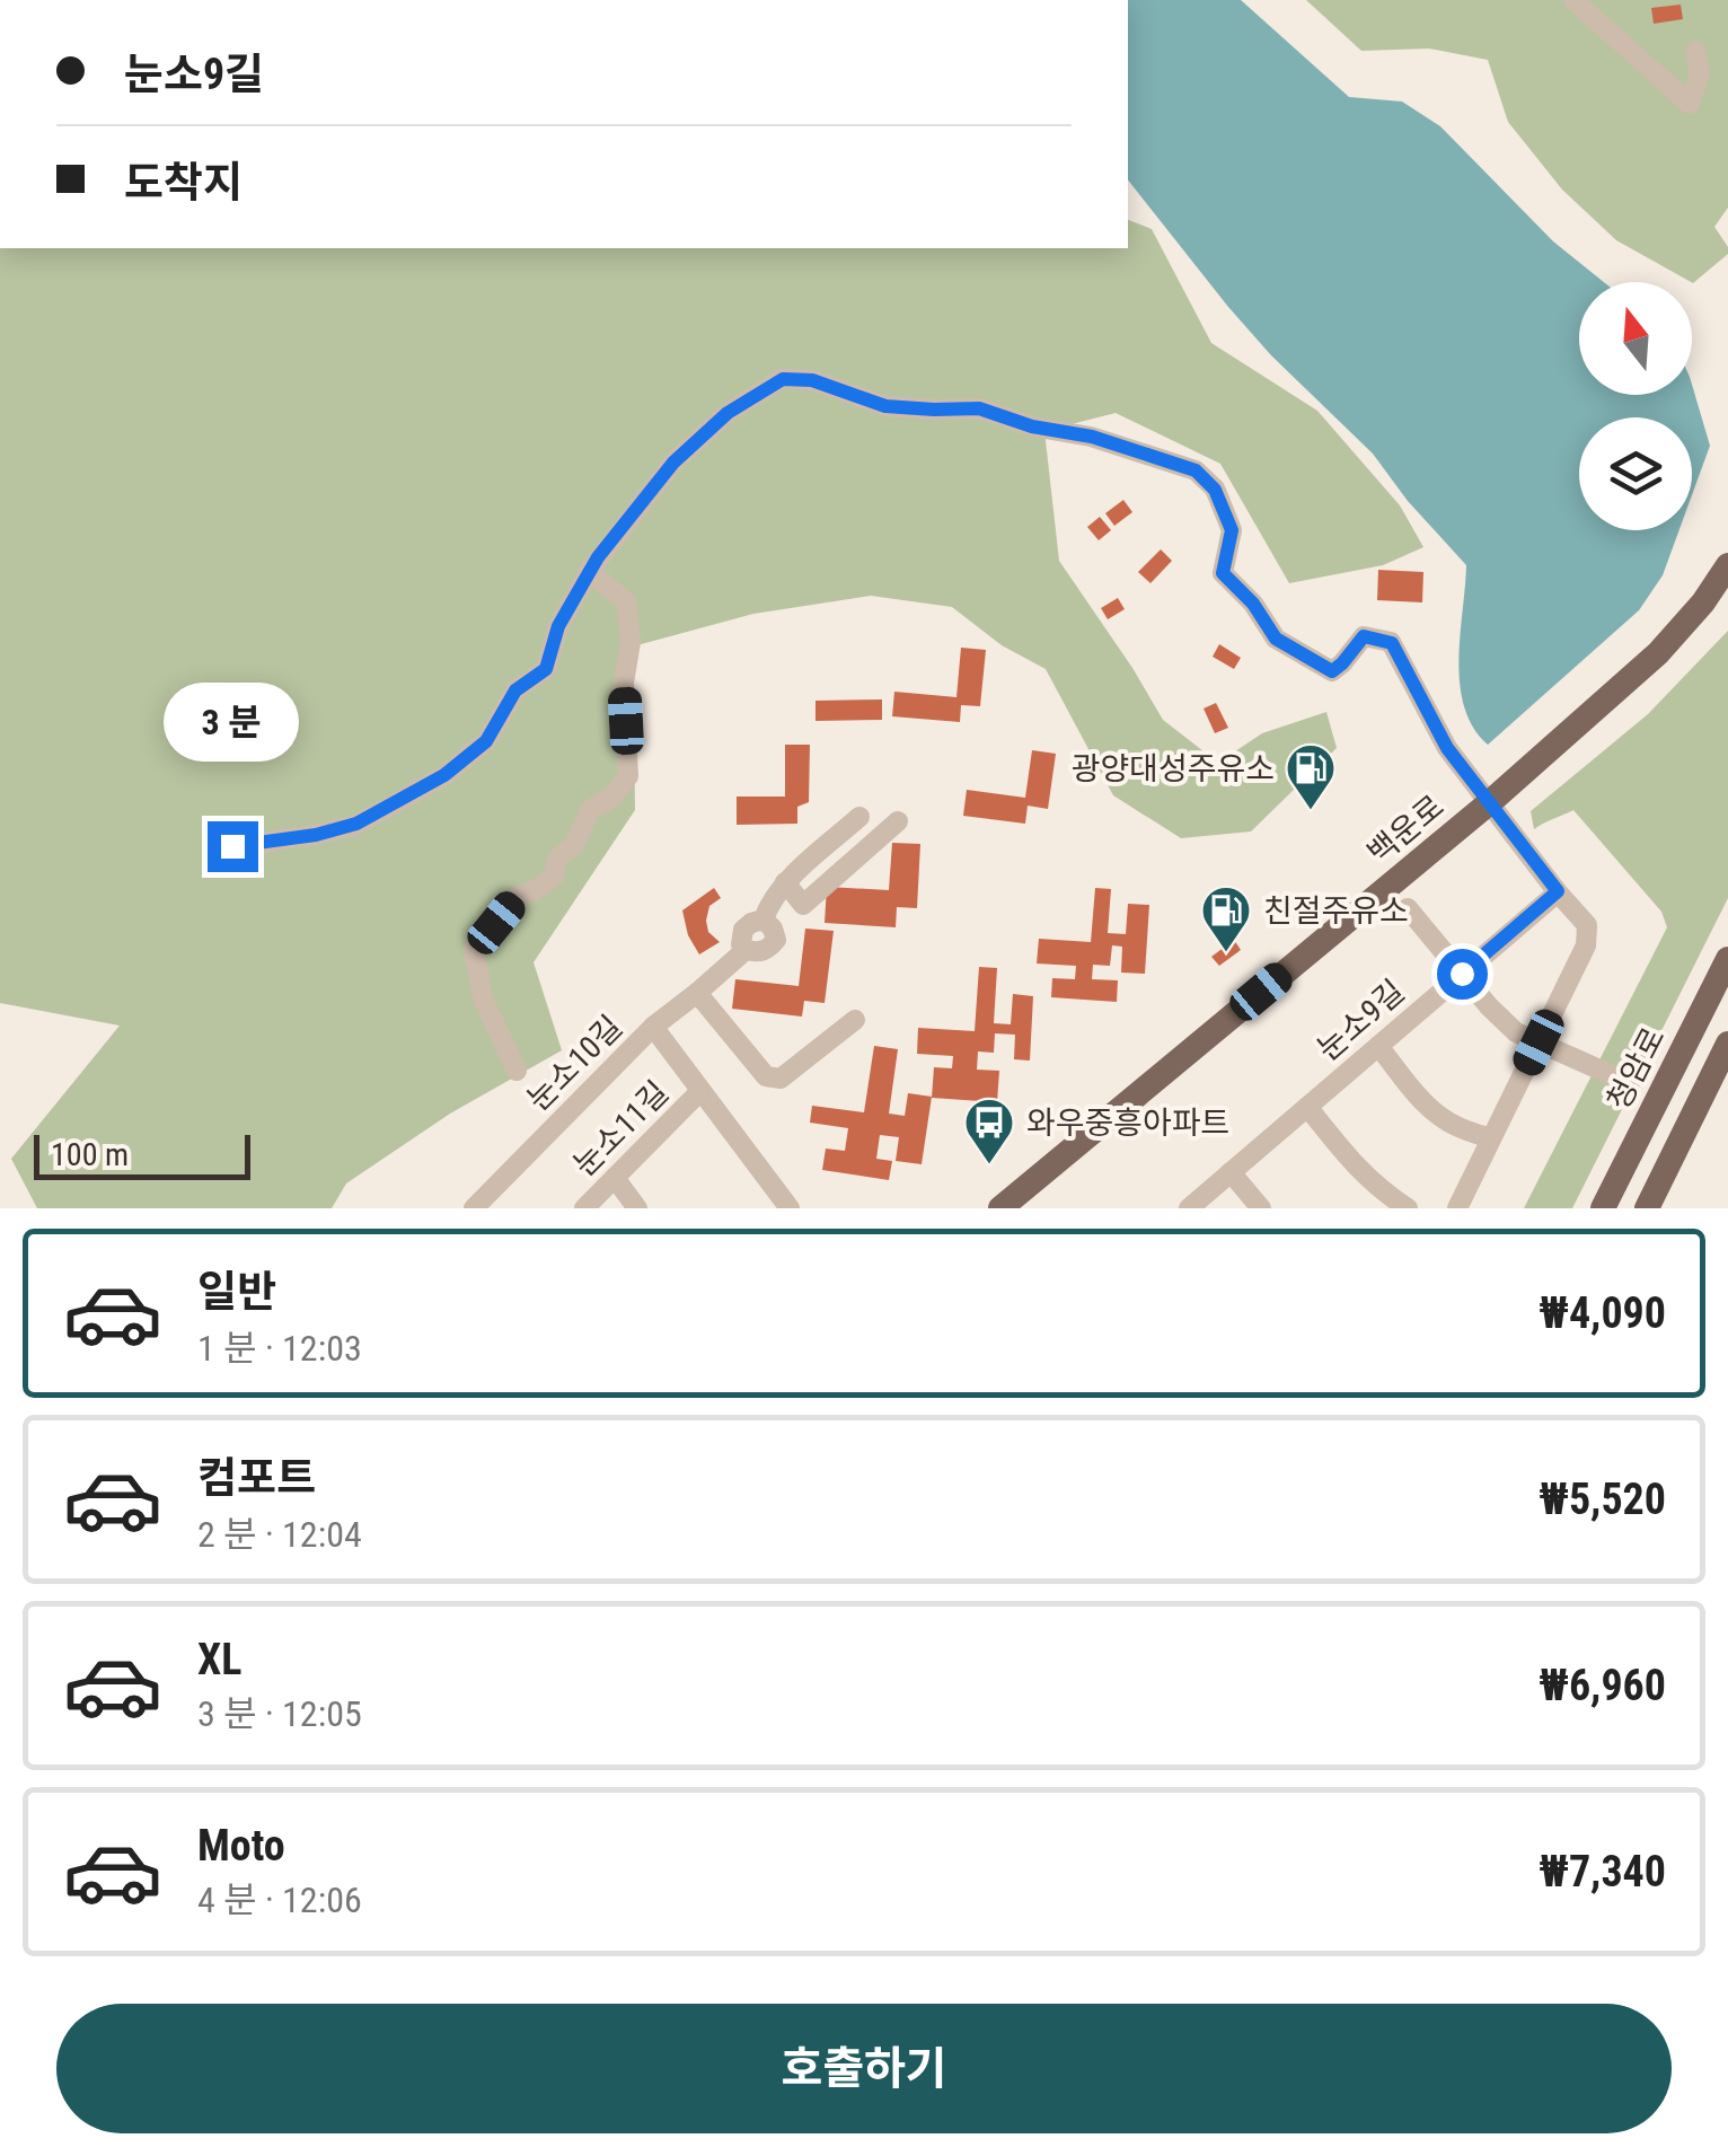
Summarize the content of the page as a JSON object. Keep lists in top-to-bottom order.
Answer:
{
  "streets": {
    "main road": ["백운로", "청암로"],
    "street": ["눈소9길", "눈소10길", "눈소11길"]
  },
  "crossings": [
    ["눈소10길", "눈소11길"]
  ],
  "places": {
    "fuel station": ["광양대성주유소", "친절주유소"],
    "bus stop": ["와우중흥아파트"]
  },
  "scale_bar": "100 m",
  "north": "top",
  "page": {
    "banner": ["눈소9길", "도착지"],
    "bubble": "3 분",
    "scale": "100 m",
    "list": [
      {
        "name": "일반",
        "note": "1 분 · 12:03",
        "value": "₩4,090"
      },
      {
        "name": "컴포트",
        "note": "2 분 · 12:04",
        "value": "₩5,520"
      },
      {
        "name": "XL",
        "note": "3 분 · 12:05",
        "value": "₩6,960"
      },
      {
        "name": "Moto",
        "note": "4 분 · 12:06",
        "value": "₩7,340"
      }
    ],
    "buttons": "호출하기"
  }
}
